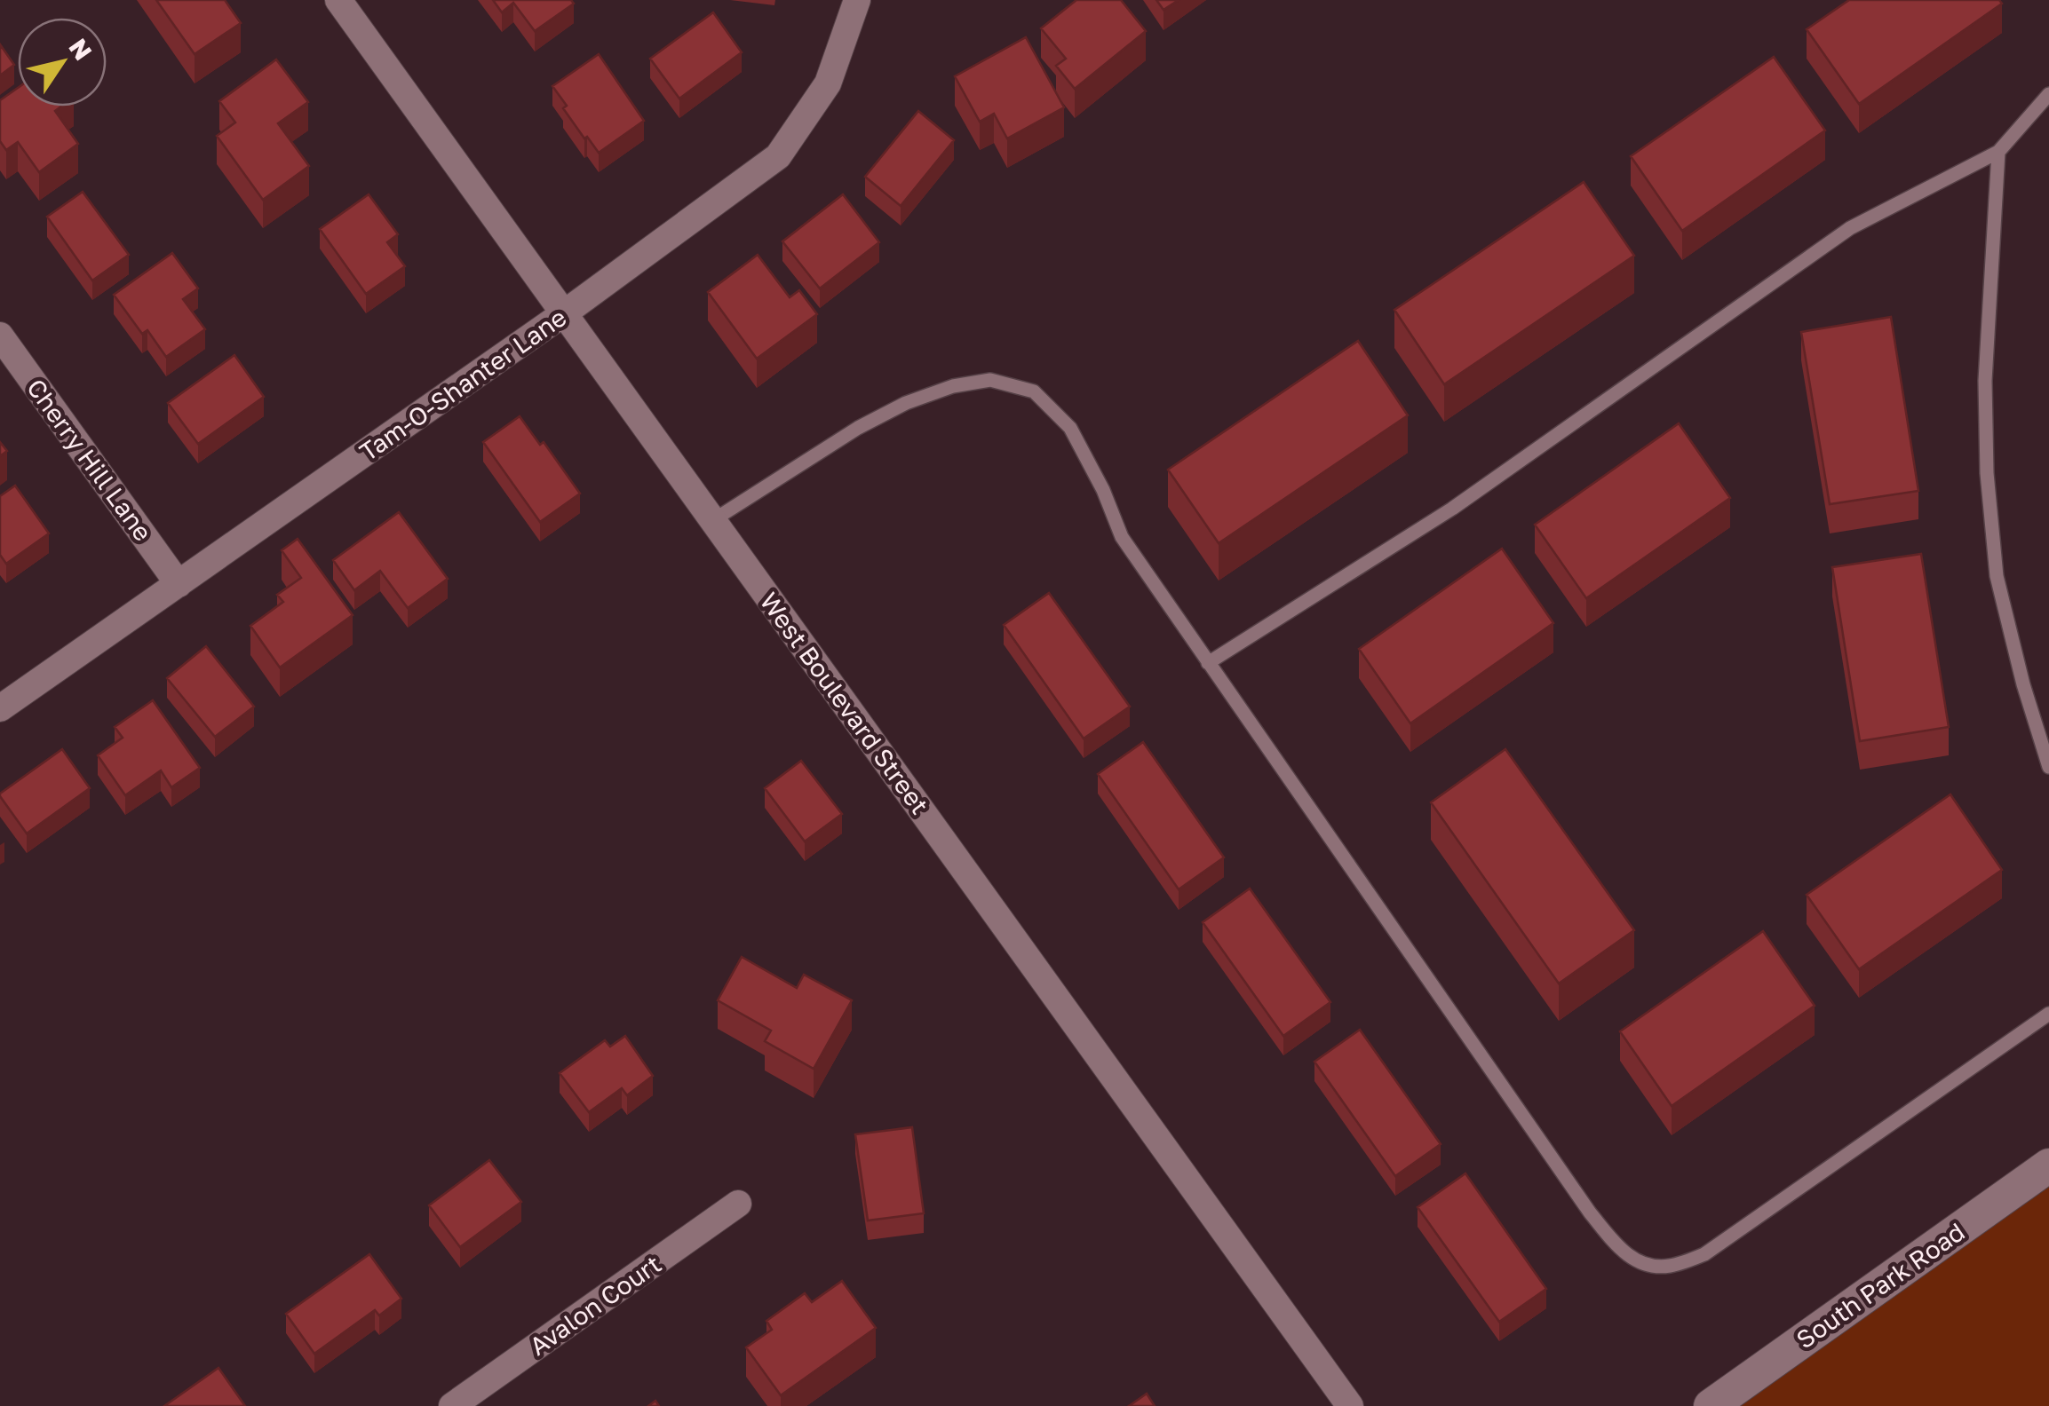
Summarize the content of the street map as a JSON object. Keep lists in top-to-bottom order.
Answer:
{
  "streets": {
    "street": [
      "Tam-O-Shanter Lane",
      "Cherry Hill Lane",
      "West Boulevard Street",
      "South Park Road",
      "Avalon Court"
    ]
  },
  "crossings": [
    ["Tam-O-Shanter Lane", "Cherry Hill Lane"],
    ["Tam-O-Shanter Lane", "West Boulevard Street"]
  ],
  "north": "top right"
}
